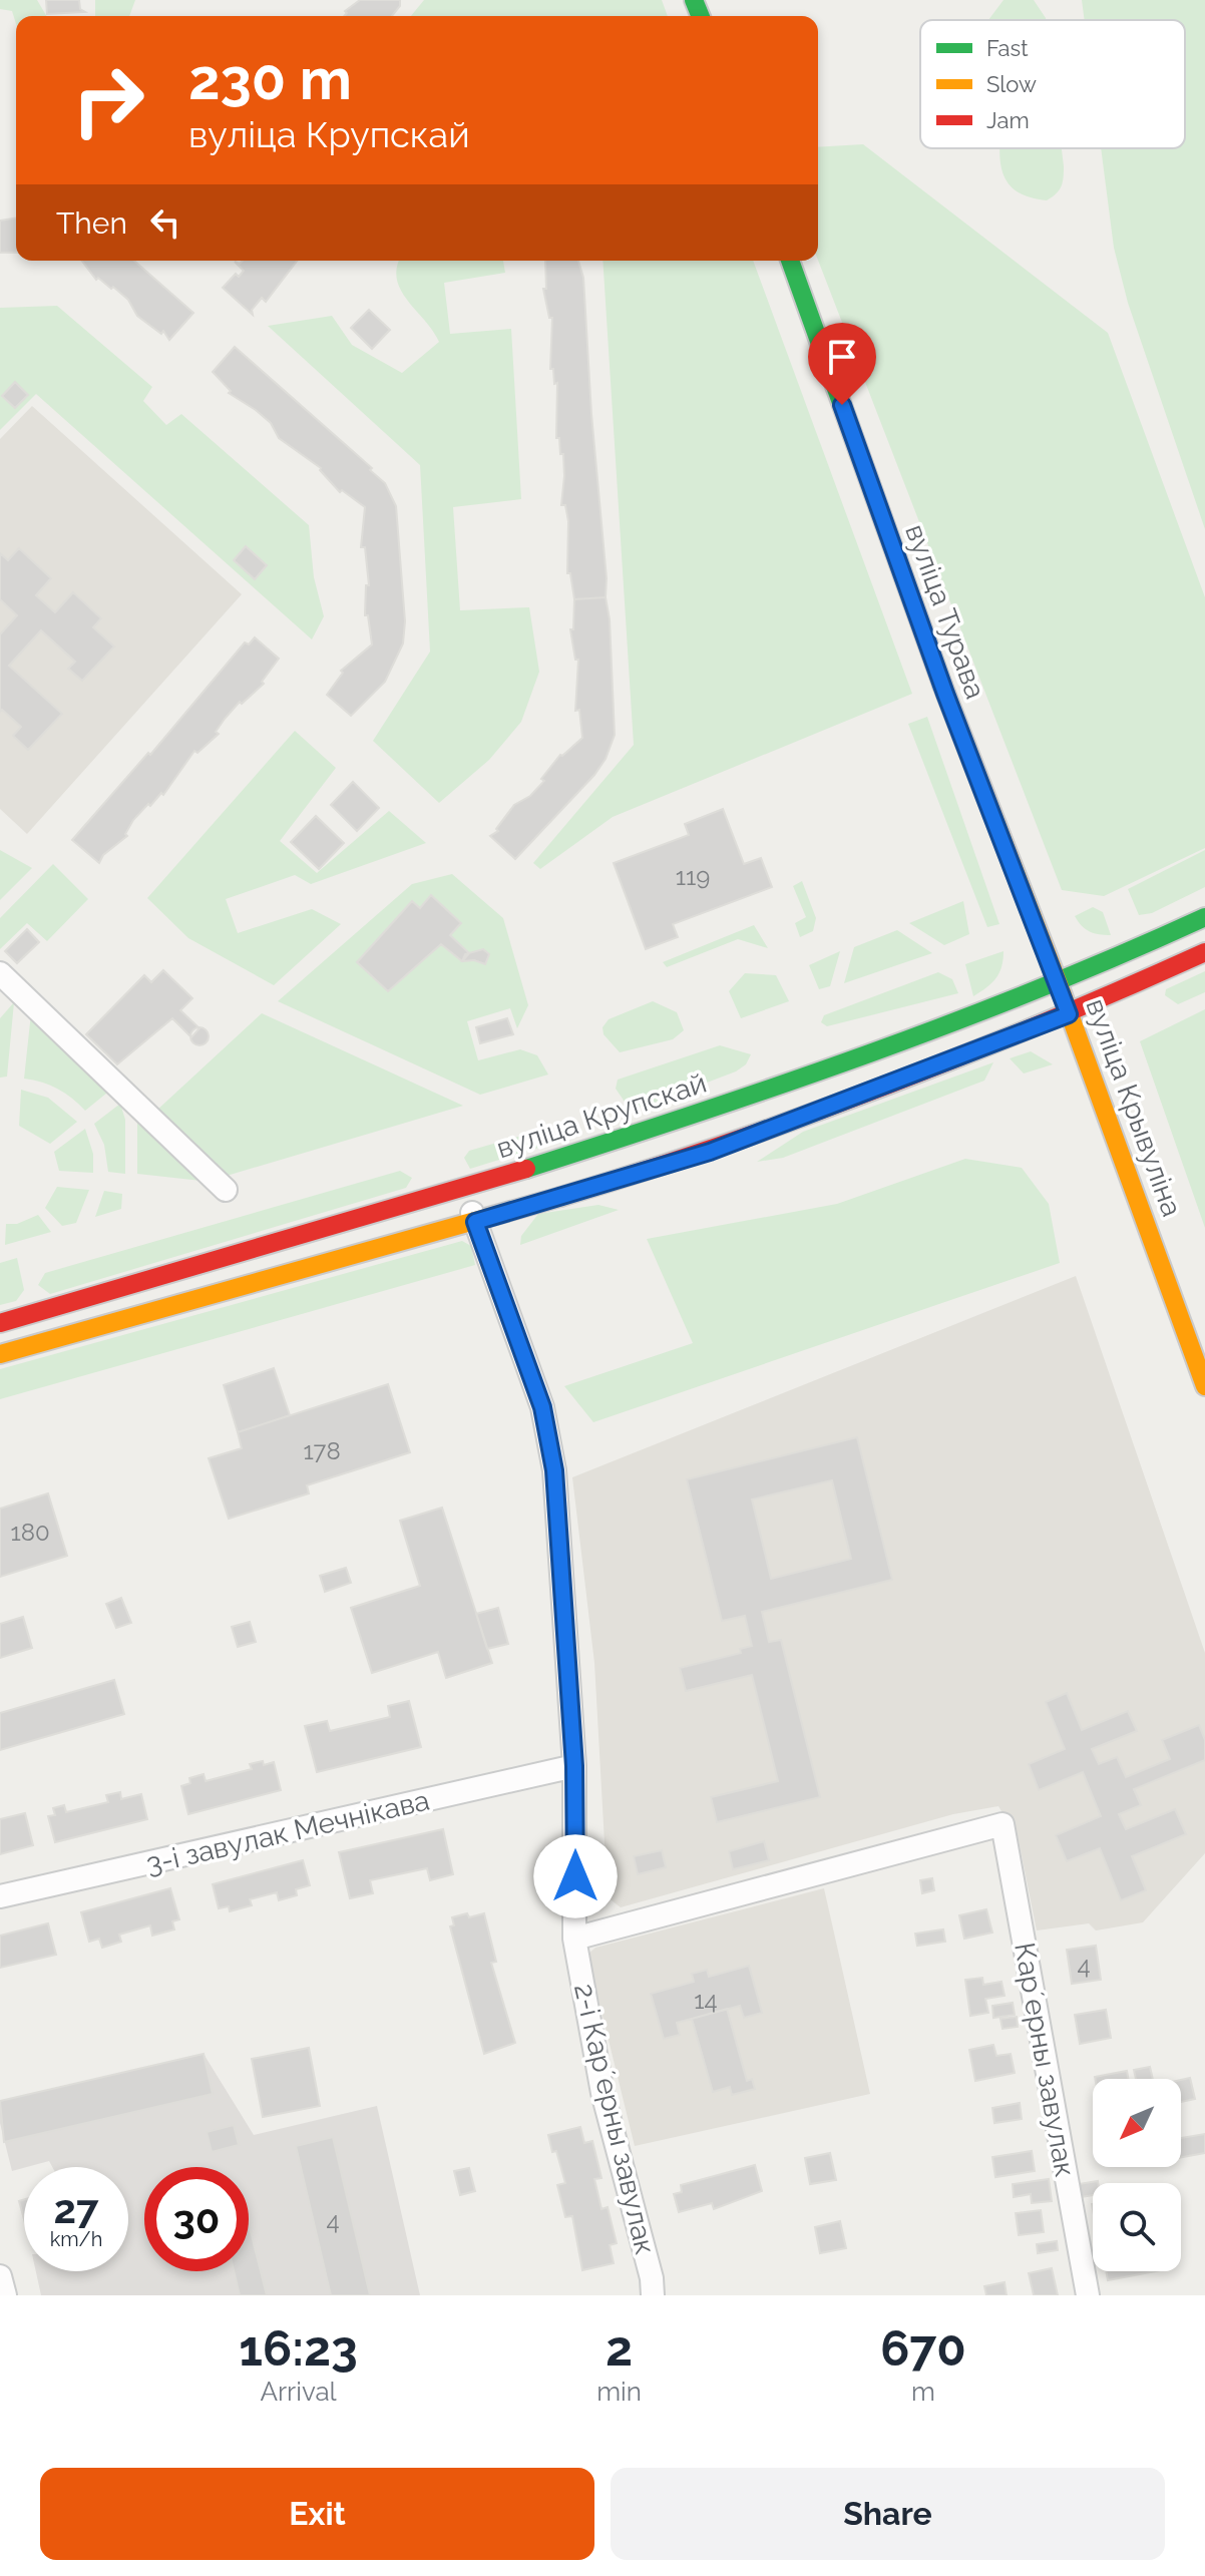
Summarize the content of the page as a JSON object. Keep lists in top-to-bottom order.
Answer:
{
  "streets": {
    "main road": ["вуліца Турава", "вуліца Крывуліна", "вуліца Крупскай"],
    "street": ["3-і завулак Мечнікава", "Карʼерны завулак", "2-і Карʼерны завулак"]
  },
  "crossings": [
    ["вуліца Турава", "вуліца Крывуліна"],
    ["вуліца Турава", "вуліца Крупскай"],
    ["вуліца Крывуліна", "вуліца Крупскай"],
    ["вуліца Крупскай", "2-і Карʼерны завулак"],
    ["3-і завулак Мечнікава", "2-і Карʼерны завулак"],
    ["Карʼерны завулак", "2-і Карʼерны завулак"]
  ],
  "house_numbers": [
    "119",
    "178",
    "180",
    "4",
    "14",
    "4"
  ],
  "legend": ["Fast", "Slow", "Jam"],
  "north": "bottom left",
  "page": {
    "turn": ["230 m", "вуліца Крупскай"],
    "then": "Then",
    "speed": "27 km/h",
    "limit": "30",
    "eta": [
      "16:23",
      "Arrival",
      "2",
      "min",
      "670",
      "m"
    ],
    "buttons": ["Exit", "Share"]
  }
}
